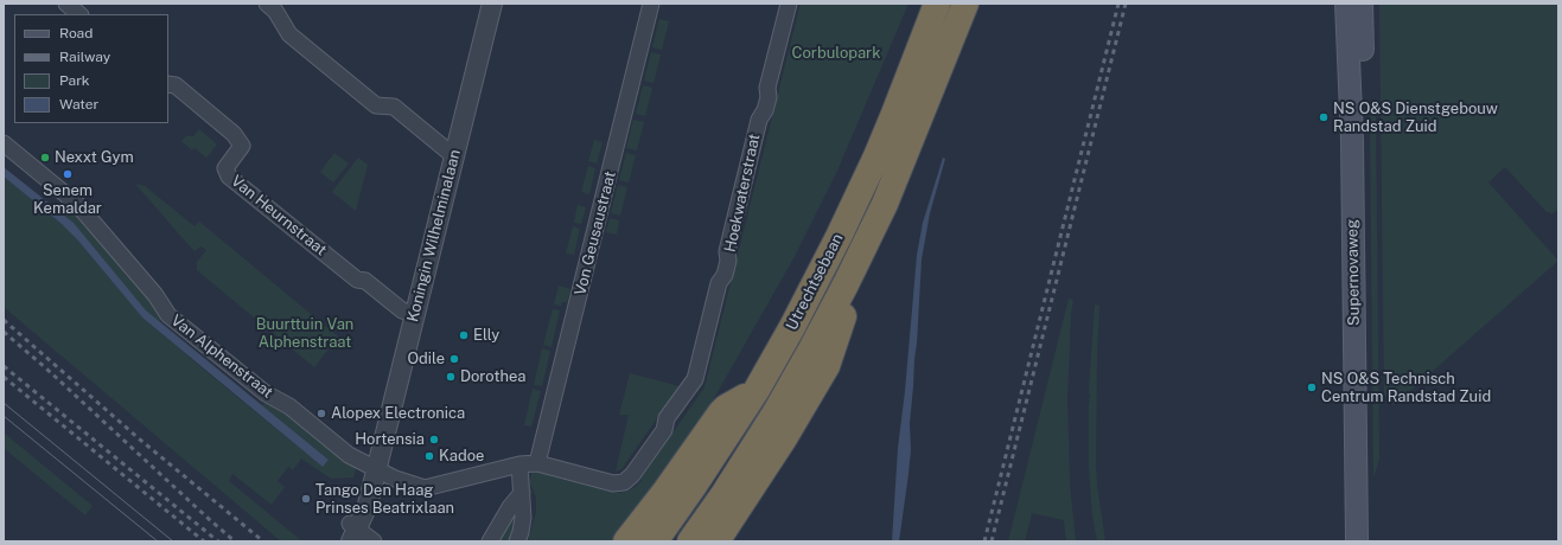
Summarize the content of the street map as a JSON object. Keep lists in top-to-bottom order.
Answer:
{
  "streets": {
    "highway": ["Utrechtsebaan"],
    "main road": ["Supernovaweg"],
    "street": [
      "Hoekwaterstraat",
      "Van Heurnstraat",
      "Von Geusaustraat",
      "Koningin Wilhelminalaan",
      "Van Alphenstraat"
    ]
  },
  "crossings": [
    ["Hoekwaterstraat", "Van Alphenstraat"],
    ["Van Heurnstraat", "Koningin Wilhelminalaan"],
    ["Von Geusaustraat", "Van Alphenstraat"],
    ["Koningin Wilhelminalaan", "Van Alphenstraat"]
  ],
  "parks": ["Corbulopark", "Buurttuin Van Alphenstraat"],
  "places": [
    "NS O&S Dienstgebouw Randstad Zuid",
    "Nexxt Gym",
    "Senem Kemaldar",
    "Elly",
    "Odile",
    "Dorothea",
    "NS O&S Technisch Centrum Randstad Zuid",
    "Alopex Electronica",
    "Hortensia",
    "Kadoe",
    "Tango Den Haag Prinses Beatrixlaan"
  ],
  "legend": [
    "Road",
    "Railway",
    "Park",
    "Water"
  ]
}
